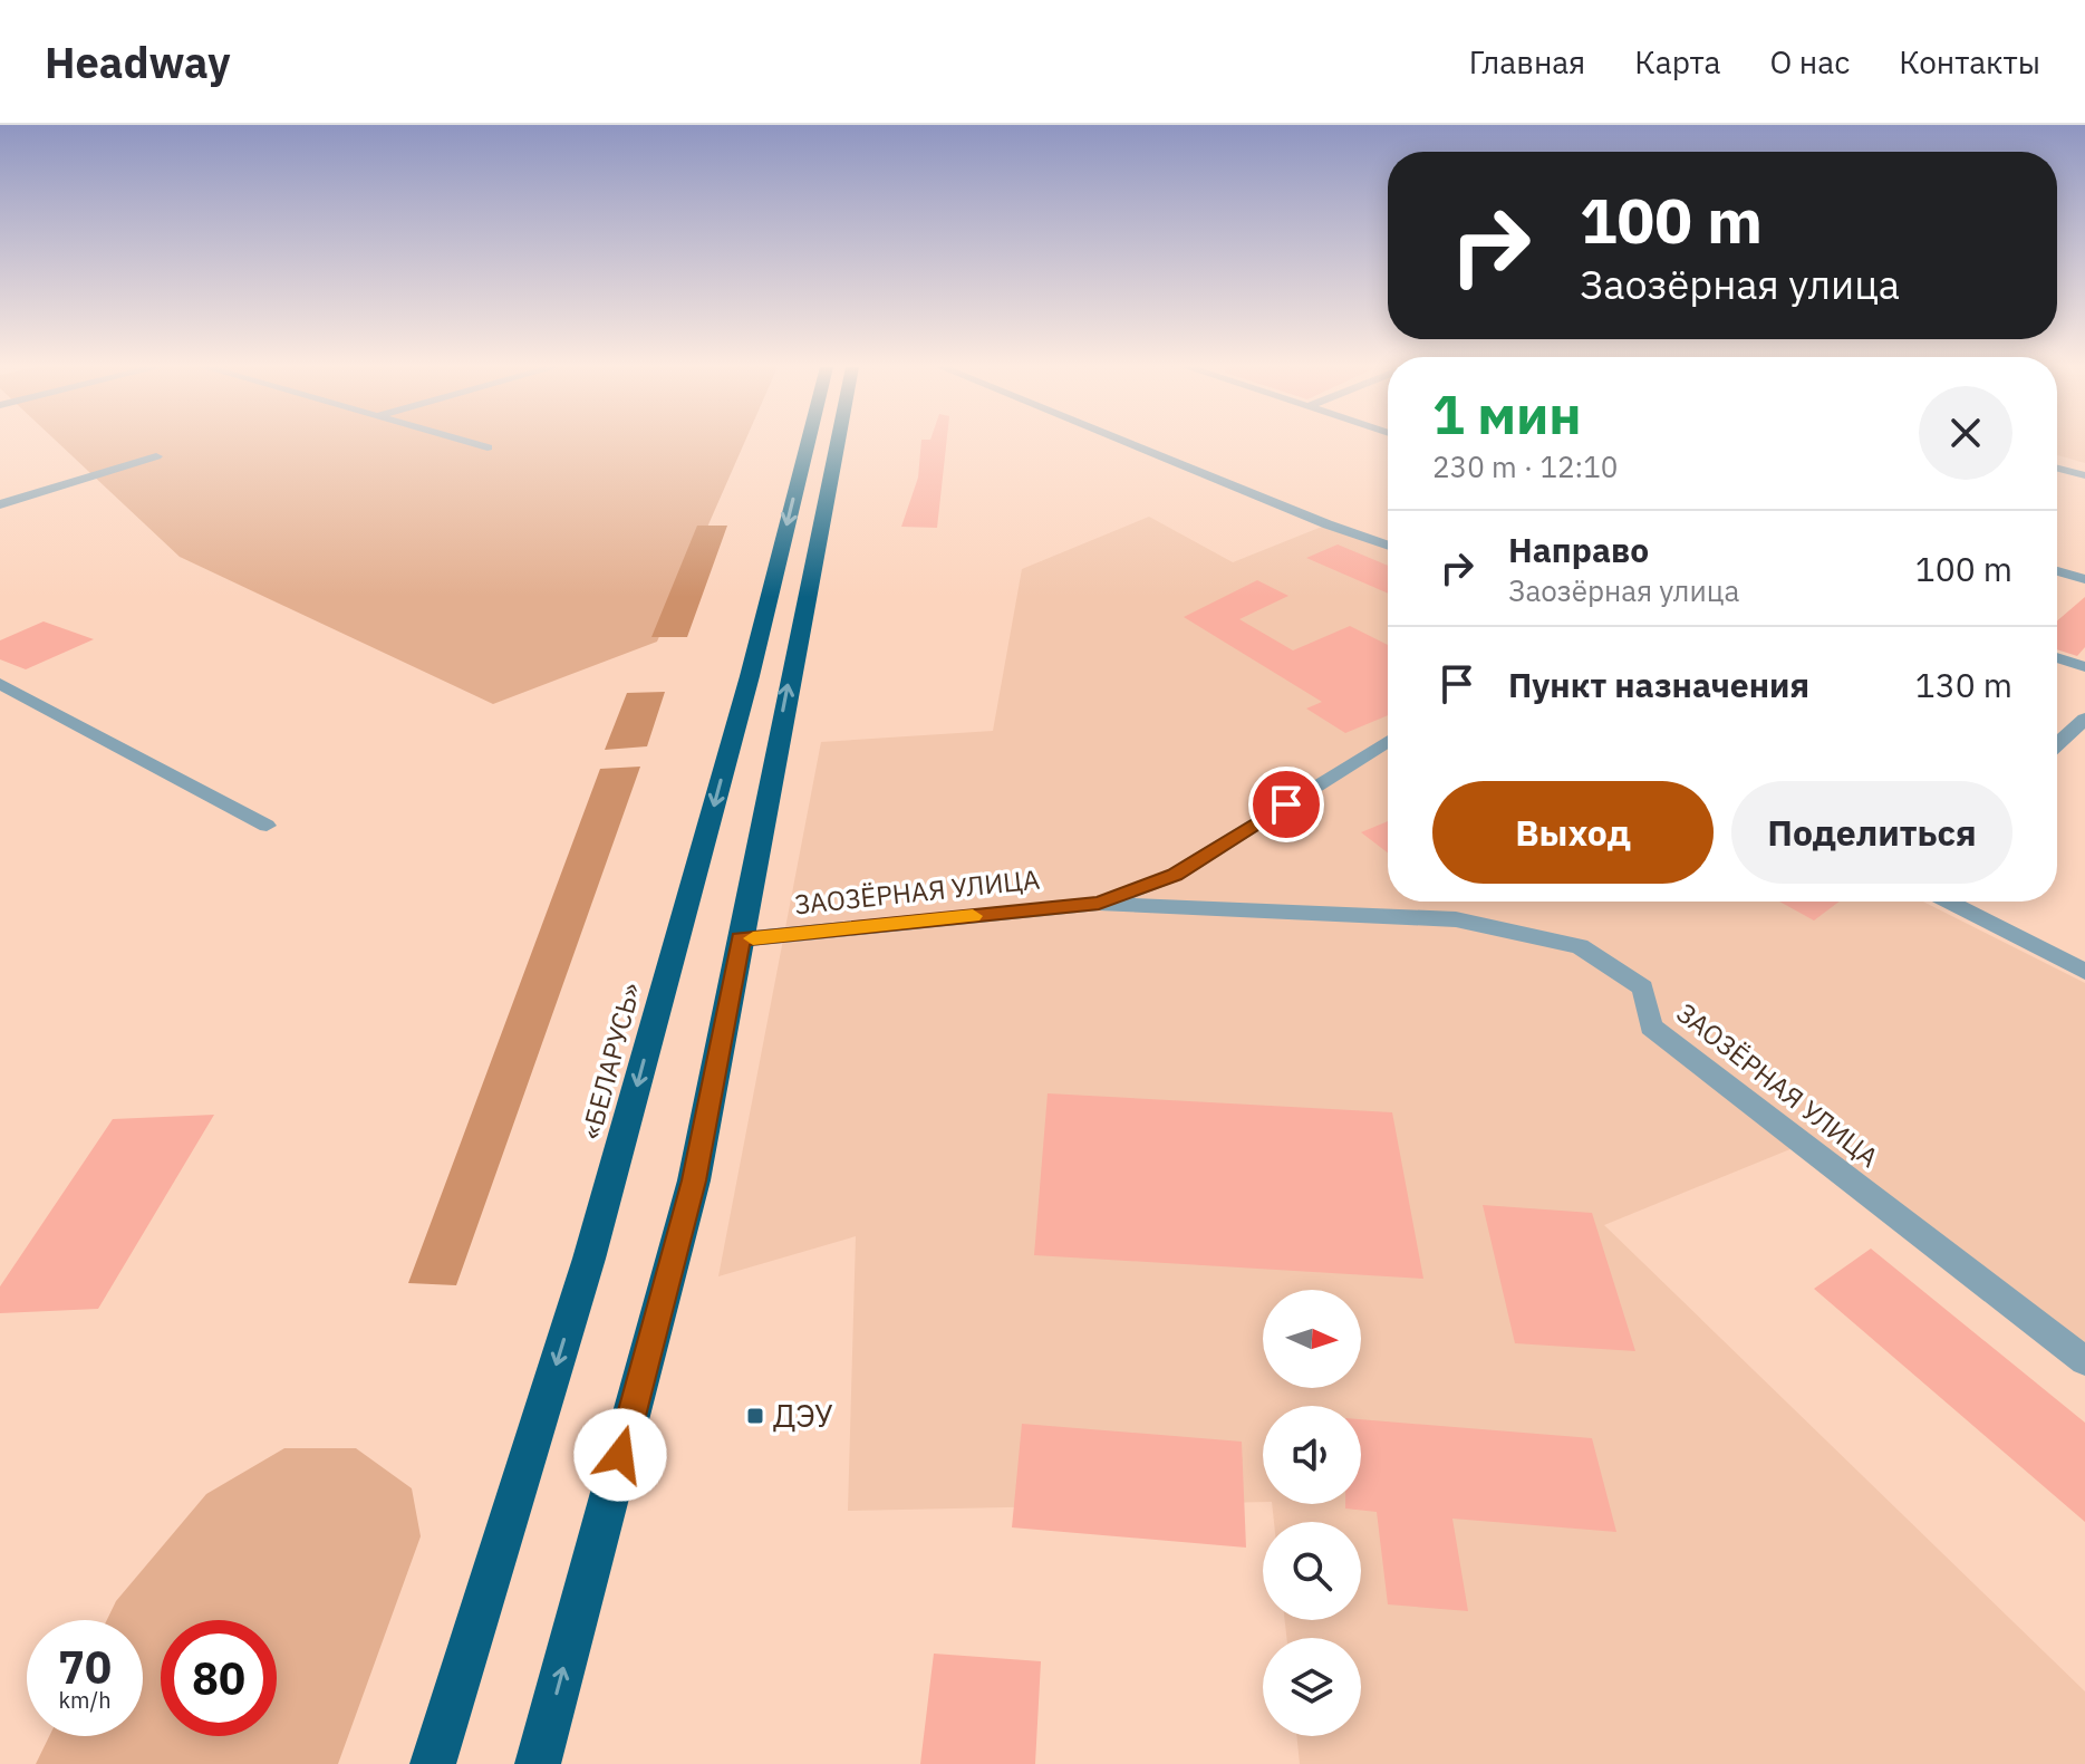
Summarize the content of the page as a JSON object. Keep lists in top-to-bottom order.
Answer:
{
  "streets": {
    "highway": ["«БЕЛАРУСЬ»"],
    "street": ["ЗАОЗЁРНАЯ УЛИЦА"]
  },
  "places": {
    "transit": ["ДЭУ"]
  },
  "north": "right",
  "page": {
    "header": "Headway",
    "nav": [
      "Главная",
      "Карта",
      "О нас",
      "Контакты"
    ],
    "turn": ["100 m", "Заозёрная улица"],
    "heading": ["1 мин", "230 m · 12:10"],
    "list": [
      {
        "name": "Направо",
        "note": "Заозёрная улица",
        "value": "100 m"
      },
      {
        "name": "Пункт назначения",
        "value": "130 m"
      }
    ],
    "buttons": ["Выход", "Поделиться"],
    "speed": "70 km/h",
    "limit": "80"
  }
}
